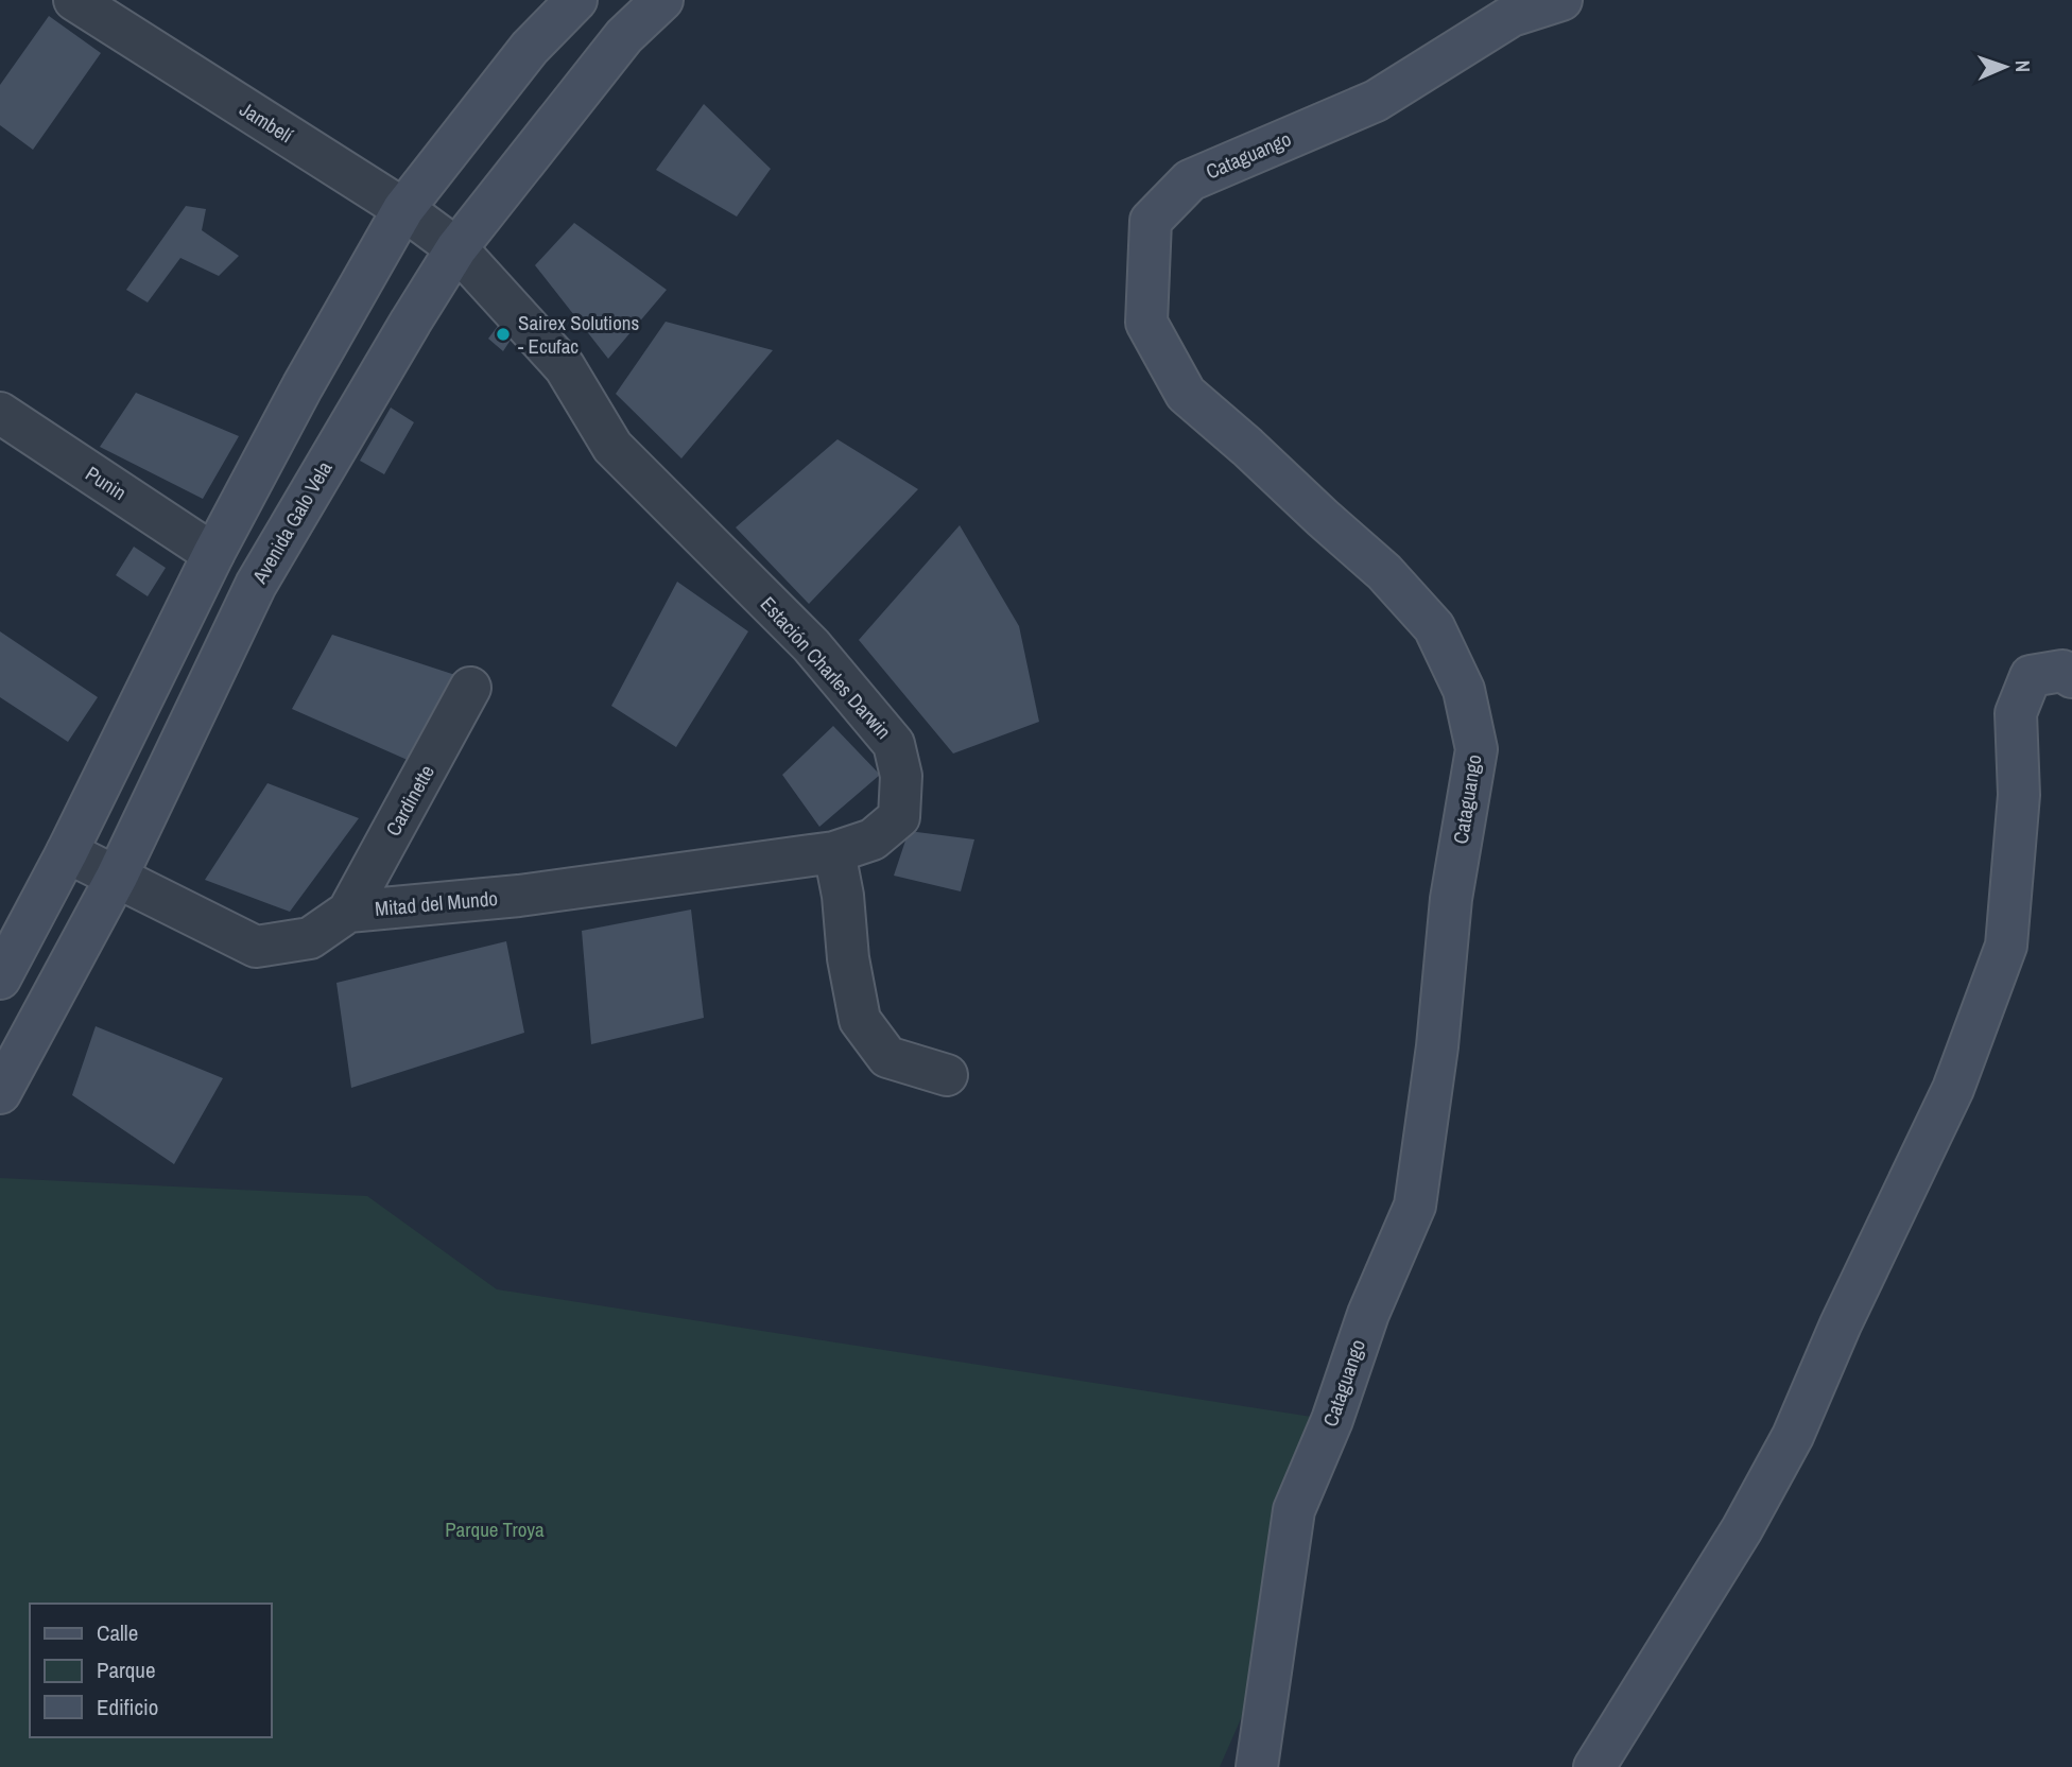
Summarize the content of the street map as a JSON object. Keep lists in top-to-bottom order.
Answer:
{
  "streets": {
    "street": [
      "Jambelí",
      "Cataguango",
      "Punin",
      "Avenida Galo Vela",
      "Estación Charles Darwin",
      "Cardinette",
      "Mitad del Mundo"
    ]
  },
  "crossings": [
    ["Jambelí", "Avenida Galo Vela"],
    ["Jambelí", "Estación Charles Darwin"],
    ["Avenida Galo Vela", "Estación Charles Darwin"],
    ["Avenida Galo Vela", "Mitad del Mundo"],
    ["Estación Charles Darwin", "Mitad del Mundo"],
    ["Cardinette", "Mitad del Mundo"]
  ],
  "parks": ["Parque Troya"],
  "places": ["Sairex Solutions - Ecufac"],
  "legend": ["Calle", "Parque", "Edificio"],
  "north": "right"
}
